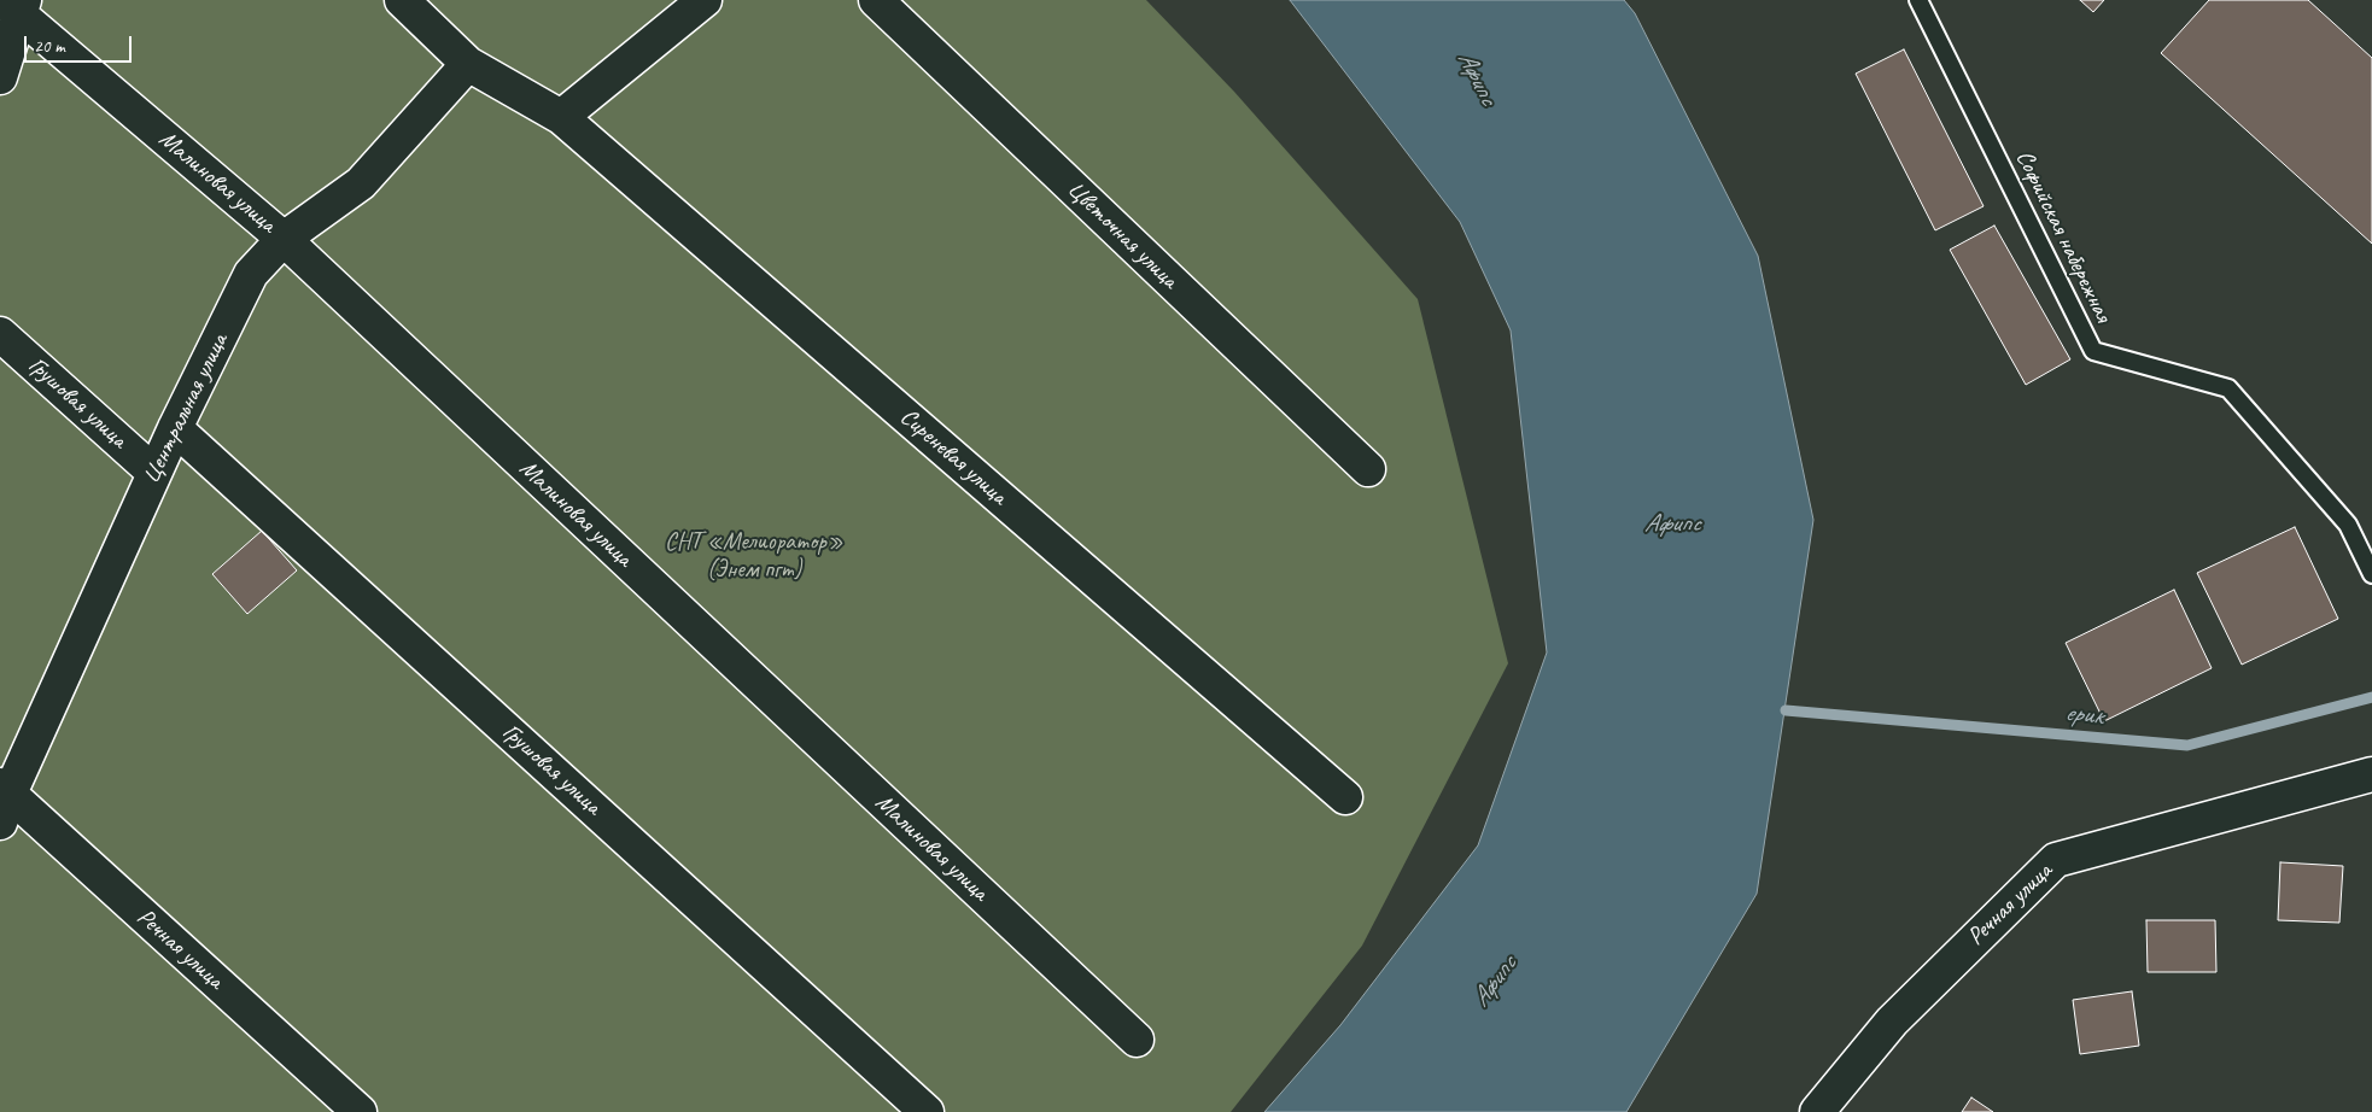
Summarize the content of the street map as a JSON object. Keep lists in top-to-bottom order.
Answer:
{
  "streets": {
    "street": [
      "Малиновая улица",
      "Цветочная улица",
      "Грушовая улица",
      "Центральная улица",
      "Сиреневая улица",
      "Речная улица"
    ],
    "lane": ["Софийская набережная"]
  },
  "crossings": [
    ["Малиновая улица", "Центральная улица"],
    ["Грушовая улица", "Центральная улица"],
    ["Центральная улица", "Речная улица"]
  ],
  "water": ["Афипс", "ерик"],
  "parks": ["СНТ «Мелиоратор» (Энем пгт)"],
  "scale_bar": "20 m"
}
